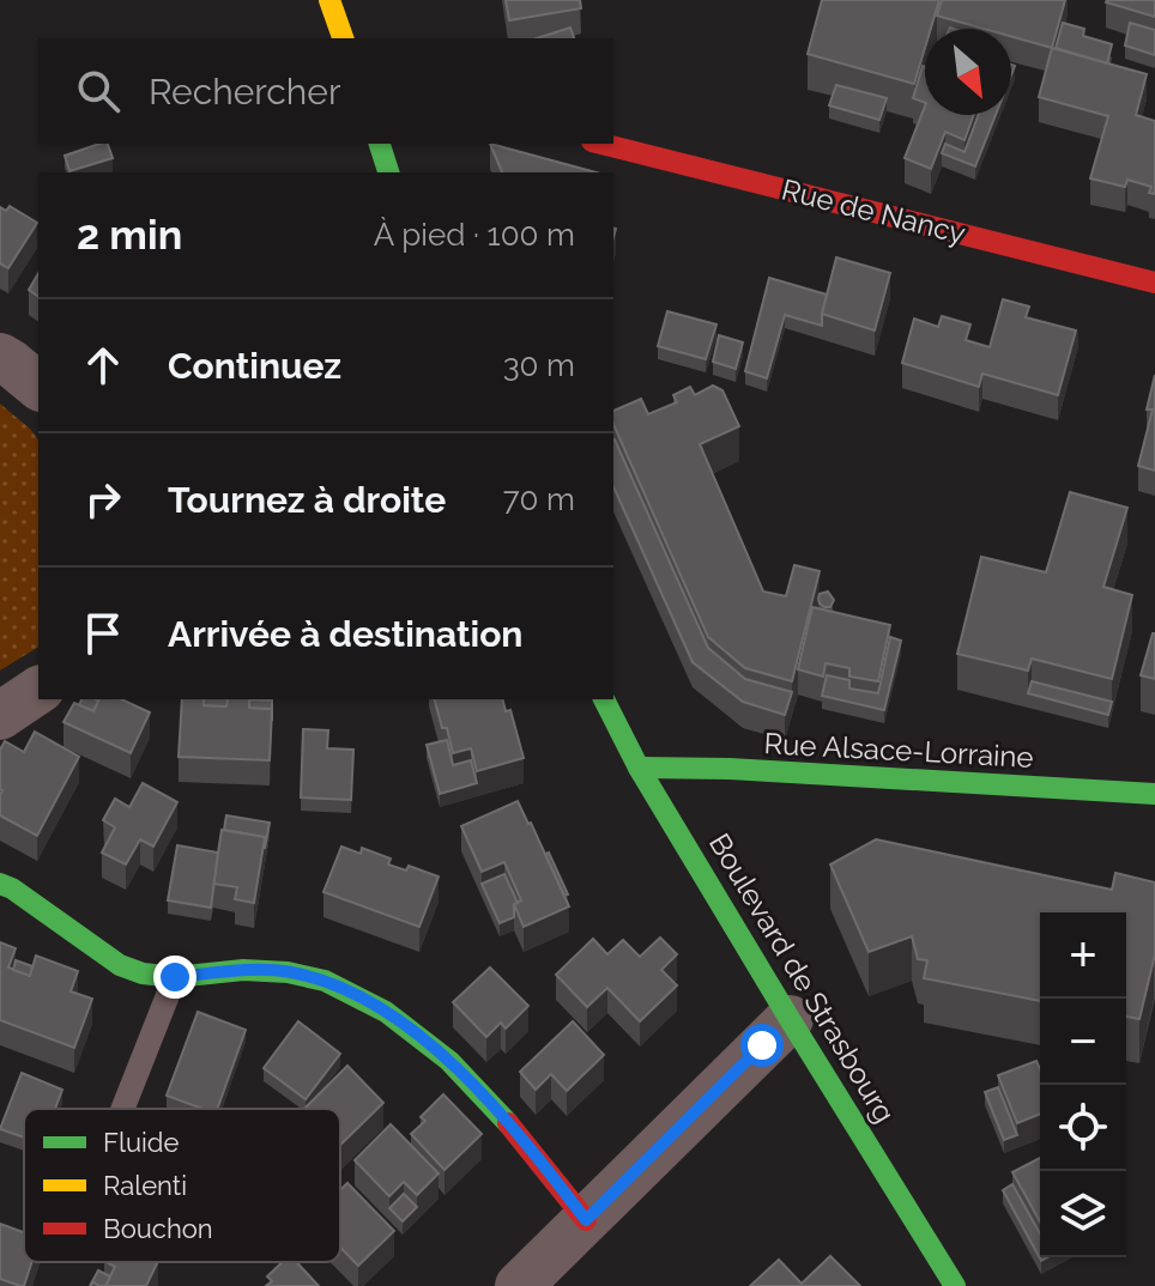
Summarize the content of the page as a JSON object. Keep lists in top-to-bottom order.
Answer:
{
  "streets": {
    "street": ["Rue de Nancy", "Rue Alsace-Lorraine", "Boulevard de Strasbourg"]
  },
  "crossings": [
    ["Rue Alsace-Lorraine", "Boulevard de Strasbourg"]
  ],
  "legend": ["Fluide", "Ralenti", "Bouchon"],
  "north": "bottom right",
  "page": {
    "search": "Rechercher",
    "heading": ["2 min", "À pied · 100 m"],
    "list": [
      ["Continuez", "30 m"],
      ["Tournez à droite", "70 m"],
      "Arrivée à destination"
    ],
    "map_buttons": ["+", "−"]
  }
}
